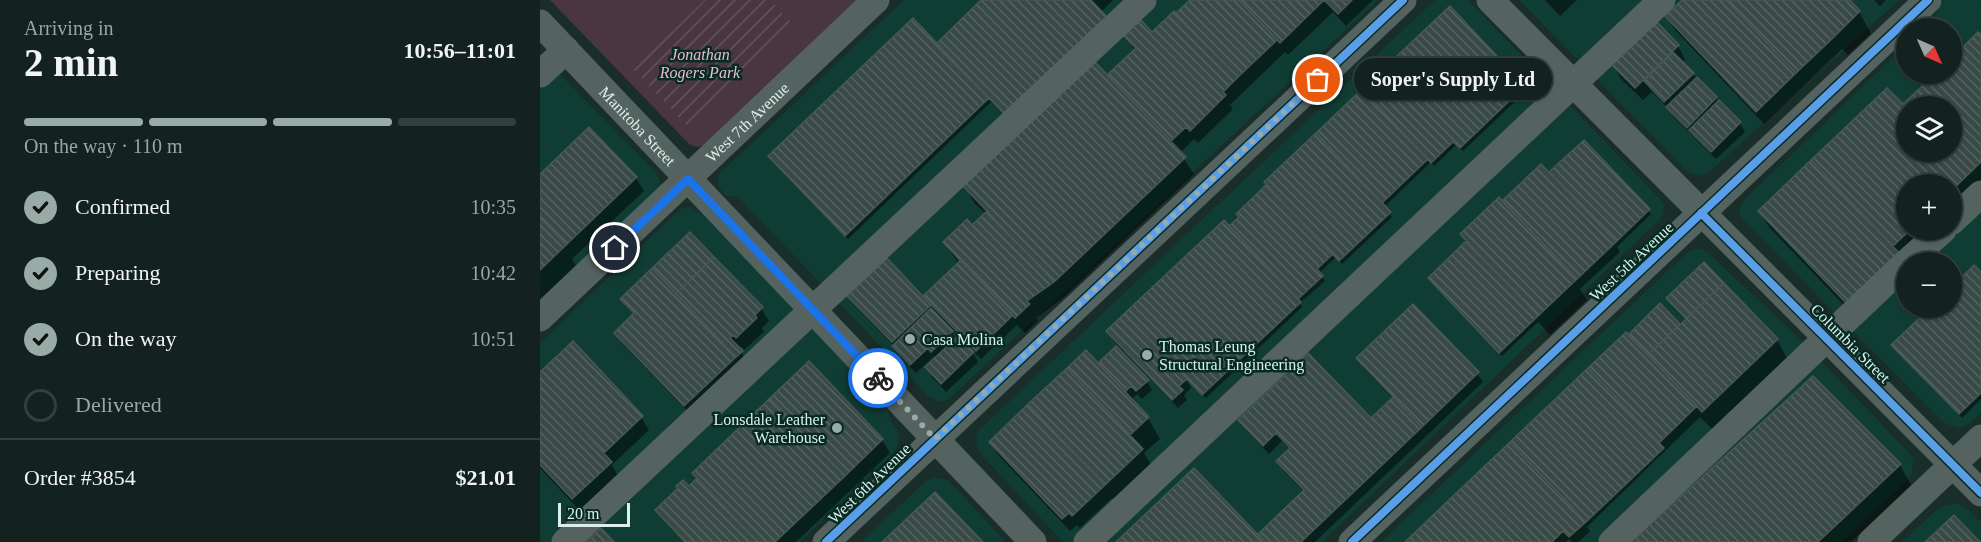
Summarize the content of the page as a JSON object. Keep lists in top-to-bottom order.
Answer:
{
  "streets": {
    "street": [
      "West 7th Avenue",
      "Manitoba Street",
      "West 5th Avenue",
      "Columbia Street",
      "West 6th Avenue"
    ]
  },
  "crossings": [
    ["West 7th Avenue", "Manitoba Street"],
    ["Manitoba Street", "West 6th Avenue"],
    ["West 5th Avenue", "Columbia Street"]
  ],
  "parks": ["Jonathan Rogers Park"],
  "places": [
    "Soper's Supply Ltd",
    "Casa Molina",
    "Thomas Leung Structural Engineering",
    "Lonsdale Leather Warehouse"
  ],
  "scale_bar": "20 m",
  "north": "bottom right",
  "page": {
    "heading": ["2 min", "Arriving in", "10:56–11:01"],
    "panel": ["Order #3854", "$21.01"],
    "map_buttons": ["+", "−"],
    "bubble": "Soper's Supply Ltd",
    "bar": "On the way · 110 m",
    "list": [
      ["Confirmed", "10:35"],
      ["Preparing", "10:42"],
      ["On the way", "10:51"],
      "Delivered"
    ],
    "scale": "20 m"
  }
}
